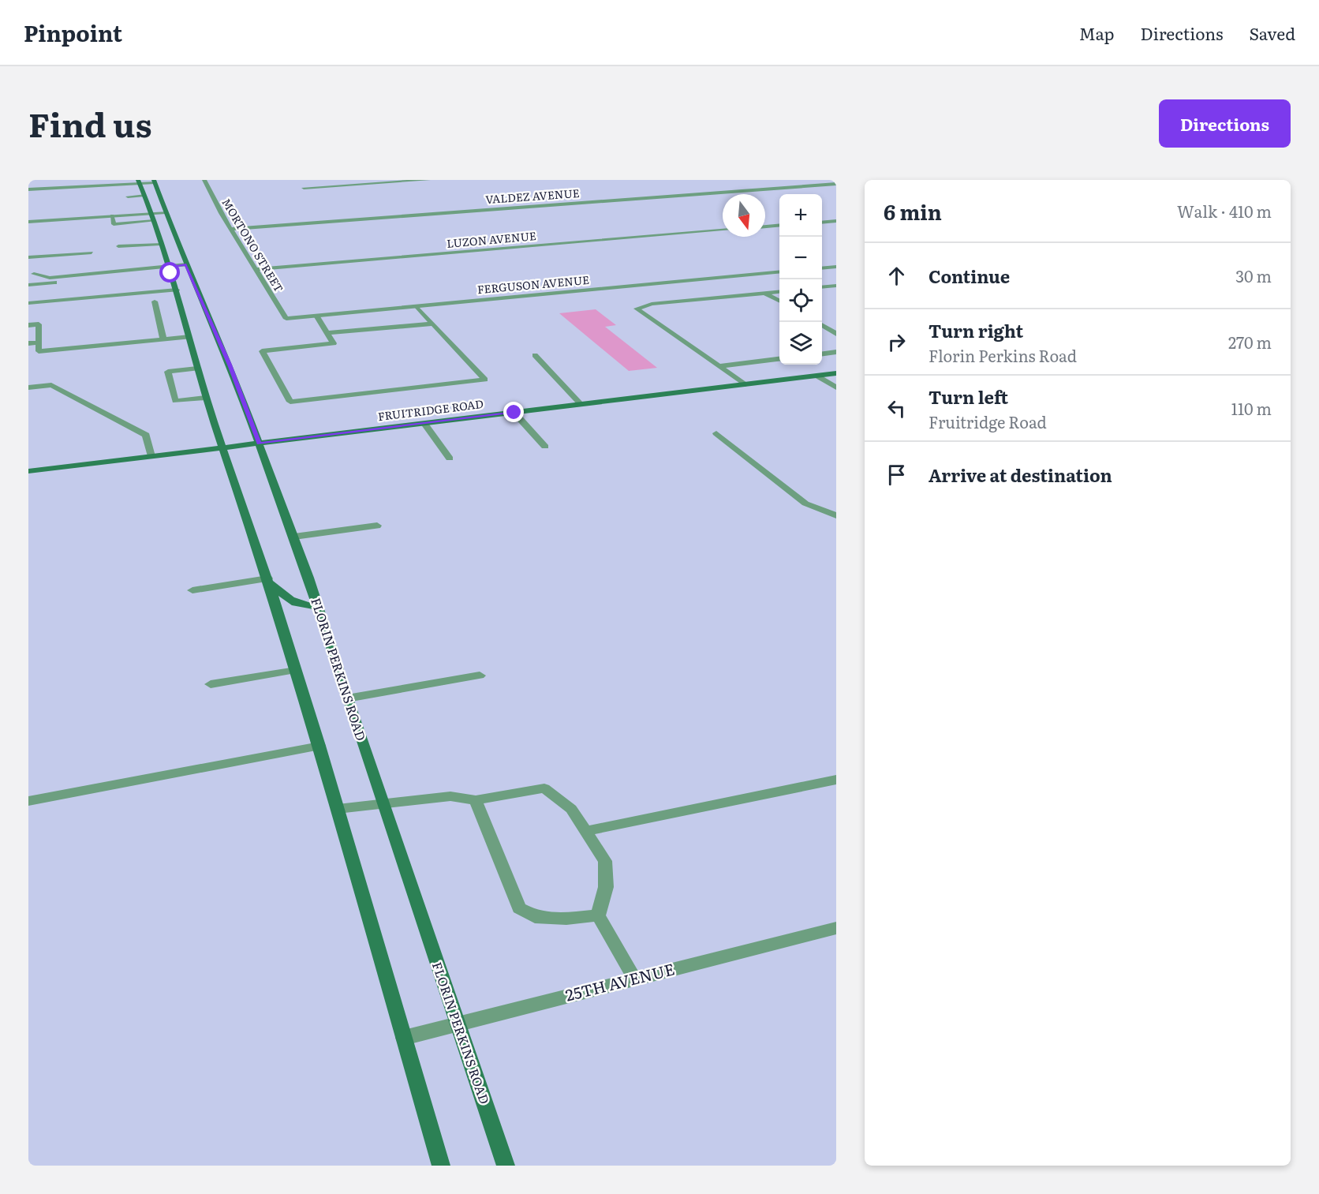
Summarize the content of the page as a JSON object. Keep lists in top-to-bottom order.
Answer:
{
  "streets": {
    "main road": ["FRUITRIDGE ROAD", "FLORIN PERKINS ROAD"],
    "street": [
      "VALDEZ AVENUE",
      "LUZON AVENUE",
      "MORTONO STREET",
      "FERGUSON AVENUE",
      "25TH AVENUE"
    ]
  },
  "crossings": [
    ["VALDEZ AVENUE", "MORTONO STREET"],
    ["LUZON AVENUE", "MORTONO STREET"],
    ["MORTONO STREET", "FERGUSON AVENUE"],
    ["FRUITRIDGE ROAD", "FLORIN PERKINS ROAD"],
    ["FLORIN PERKINS ROAD", "25TH AVENUE"]
  ],
  "north": "bottom",
  "page": {
    "header": "Pinpoint",
    "nav": ["Map", "Directions", "Saved"],
    "title": "Find us",
    "buttons": "Directions",
    "heading": ["6 min", "Walk · 410 m"],
    "map_buttons": ["+", "−"],
    "list": [
      ["Continue", "30 m"],
      ["Turn right", "Florin Perkins Road", "270 m"],
      ["Turn left", "Fruitridge Road", "110 m"],
      "Arrive at destination"
    ]
  }
}
